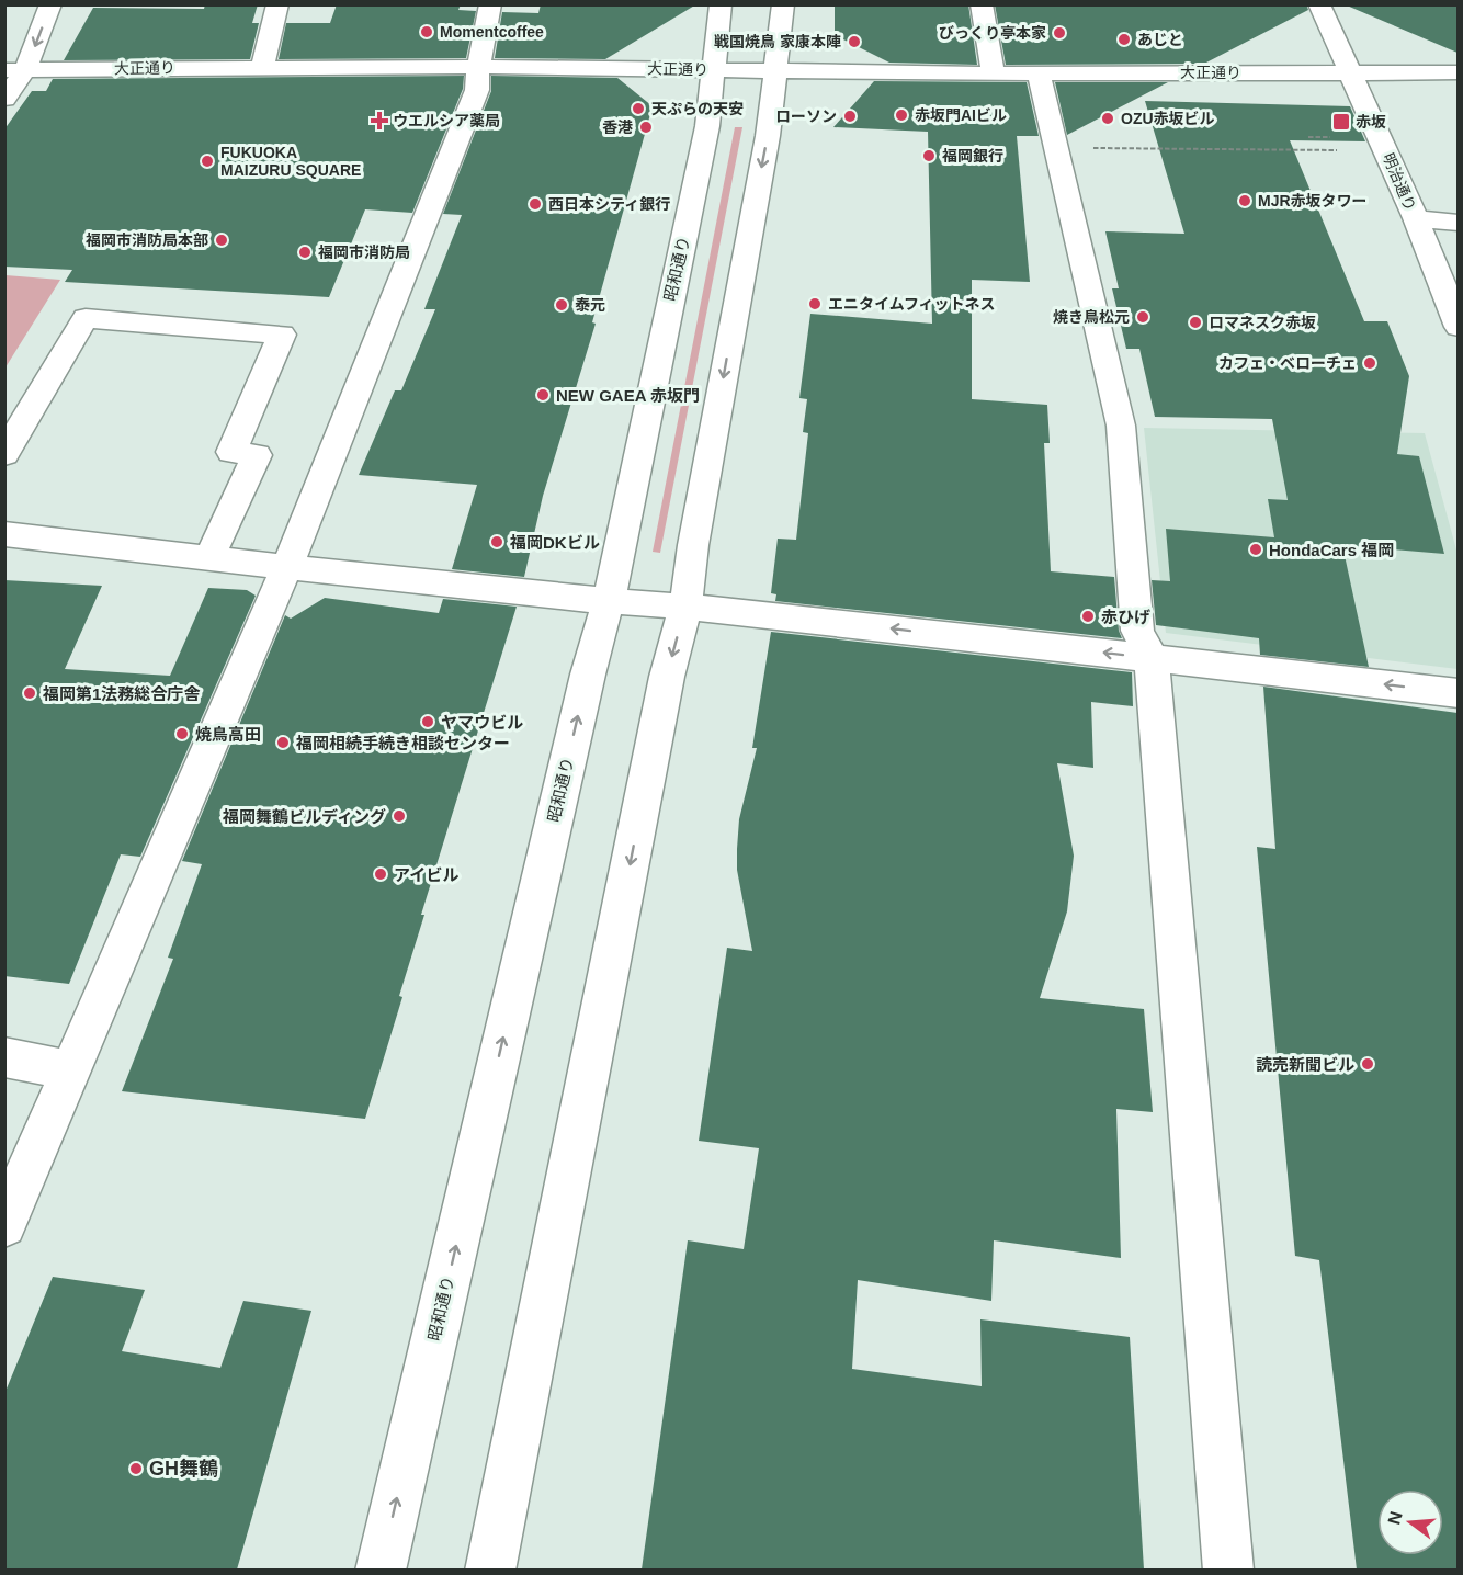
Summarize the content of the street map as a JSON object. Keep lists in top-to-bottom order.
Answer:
{
  "streets": {
    "street": ["大正通り", "明治通り", "昭和通り"]
  },
  "crossings": [
    ["大正通り", "明治通り"],
    ["大正通り", "昭和通り"]
  ],
  "places": {
    "other": [
      "Momentcoffee",
      "びっくり亭本家",
      "あじと",
      "戦国焼鳥 家康本陣",
      "天ぷらの天安",
      "赤坂門AIビル",
      "ローソン",
      "OZU赤坂ビル",
      "香港",
      "福岡銀行",
      "FUKUOKA MAIZURU SQUARE",
      "MJR赤坂タワー",
      "西日本シティ銀行",
      "福岡市消防局本部",
      "福岡市消防局",
      "エニタイムフィットネス",
      "泰元",
      "焼き鳥松元",
      "ロマネスク赤坂",
      "カフェ・ベローチェ",
      "NEW GAEA 赤坂門",
      "福岡DKビル",
      "HondaCars 福岡",
      "赤ひげ",
      "福岡第1法務総合庁舎",
      "ヤマウビル",
      "焼鳥高田",
      "福岡相続手続き相談センター",
      "福岡舞鶴ビルディング",
      "アイビル",
      "読売新聞ビル",
      "GH舞鶴"
    ],
    "health": ["ウエルシア薬局"],
    "transit": ["赤坂"]
  },
  "north": "left"
}
